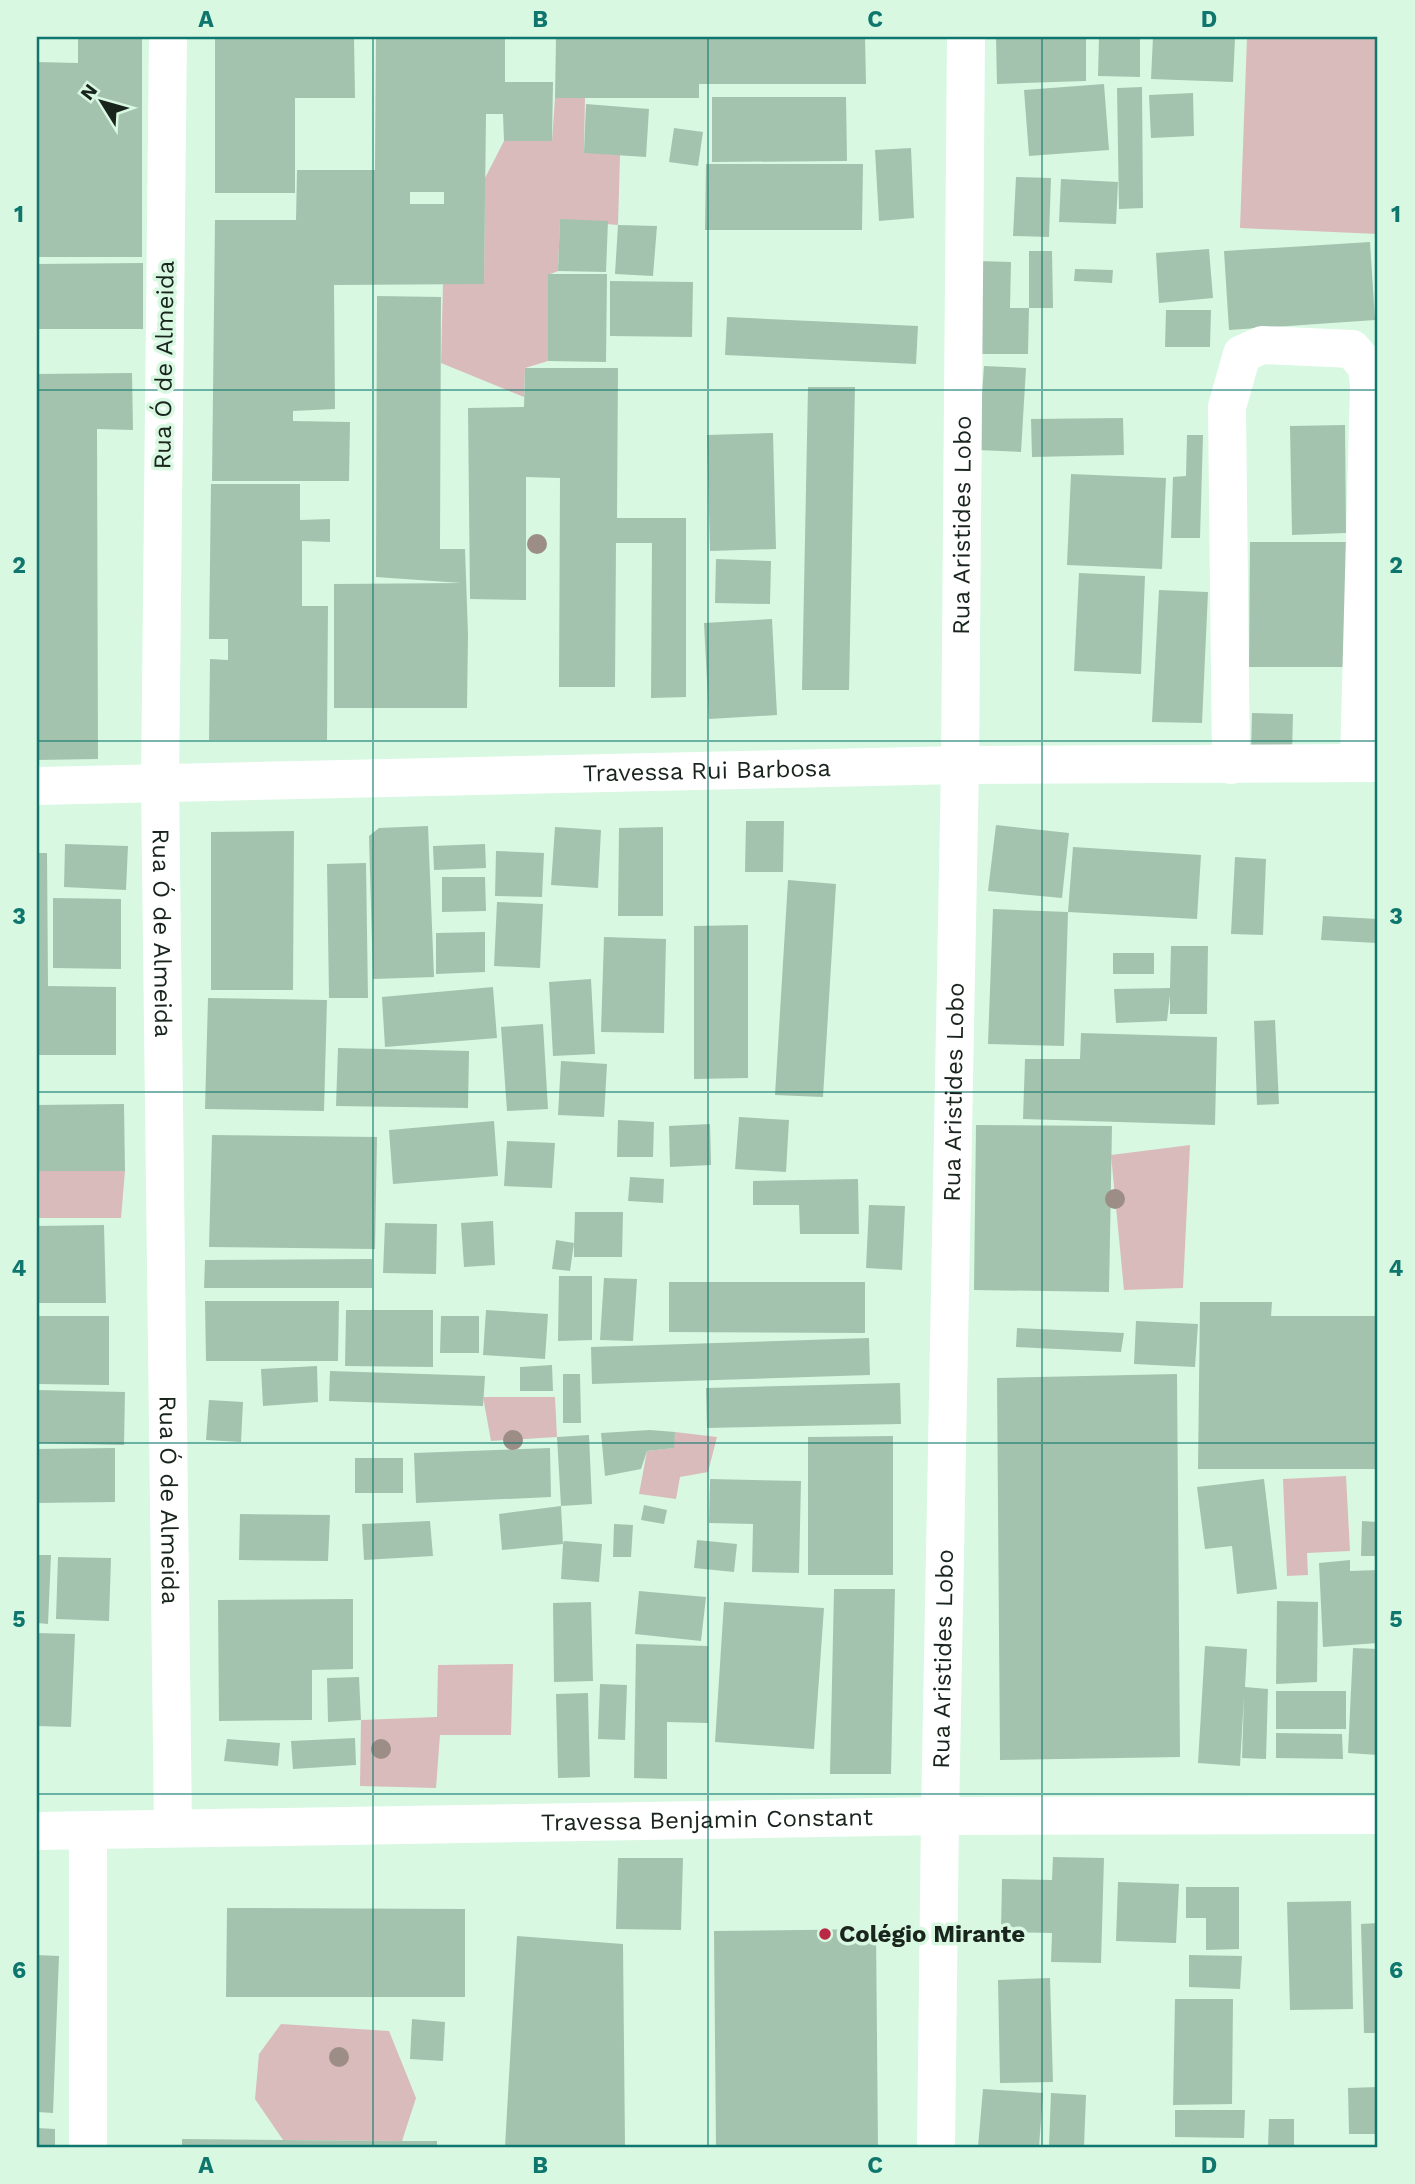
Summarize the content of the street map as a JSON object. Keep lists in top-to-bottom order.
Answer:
{
  "streets": {
    "street": [
      "Rua Ó de Almeida",
      "Rua Aristides Lobo",
      "Travessa Rui Barbosa",
      "Travessa Benjamin Constant"
    ]
  },
  "crossings": [
    ["Rua Ó de Almeida", "Travessa Rui Barbosa"],
    ["Rua Ó de Almeida", "Travessa Benjamin Constant"],
    ["Rua Aristides Lobo", "Travessa Rui Barbosa"],
    ["Rua Aristides Lobo", "Travessa Benjamin Constant"]
  ],
  "places": ["Colégio Mirante"],
  "north": "top left",
  "grid": {
    "columns": [
      "A",
      "B",
      "C",
      "D"
    ],
    "rows": [
      "1",
      "2",
      "3",
      "4",
      "5",
      "6"
    ]
  }
}
